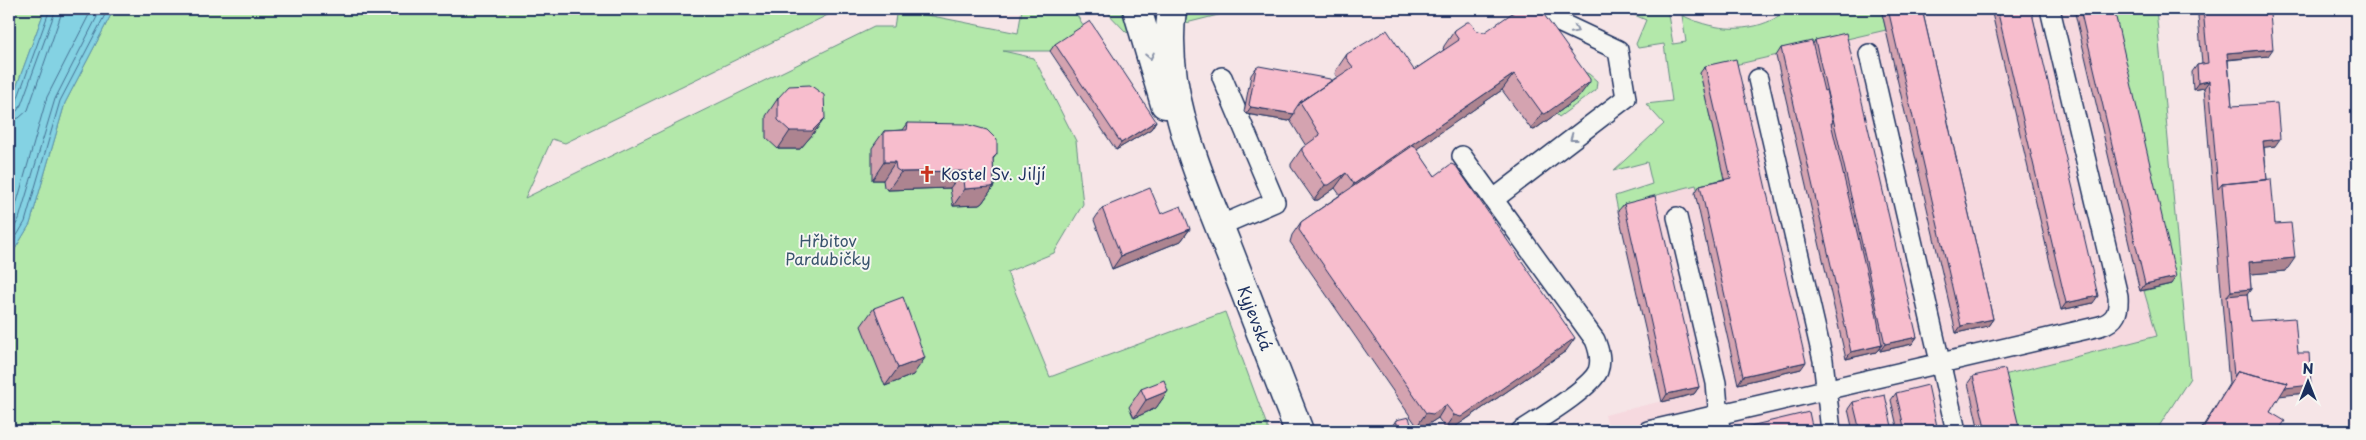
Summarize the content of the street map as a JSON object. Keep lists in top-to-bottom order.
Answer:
{
  "streets": {
    "street": ["Kyjevská"]
  },
  "parks": ["Hřbitov Pardubičky"],
  "places": {
    "church": ["Kostel Sv. Jiljí"]
  },
  "north": "top"
}
